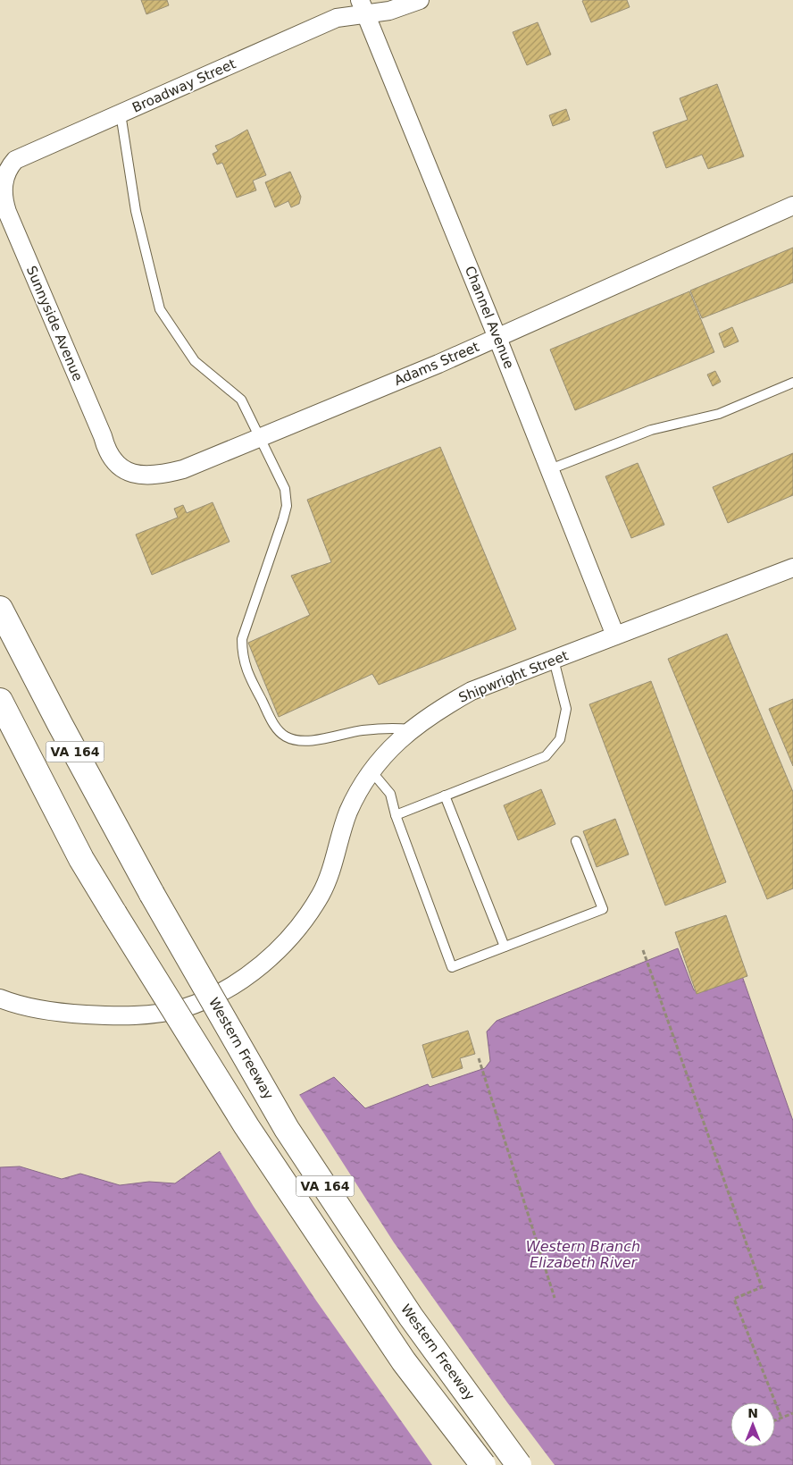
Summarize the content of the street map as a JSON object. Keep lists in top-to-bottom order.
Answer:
{
  "streets": {
    "highway": ["VA 164", "Western Freeway"],
    "street": [
      "Broadway Street",
      "Channel Avenue",
      "Sunnyside Avenue",
      "Adams Street",
      "Shipwright Street"
    ]
  },
  "crossings": [
    ["Broadway Street", "Channel Avenue"],
    ["Broadway Street", "Sunnyside Avenue"],
    ["Channel Avenue", "Adams Street"],
    ["Channel Avenue", "Shipwright Street"],
    ["Sunnyside Avenue", "Adams Street"]
  ],
  "water": ["Western Branch Elizabeth River"],
  "north": "top"
}
